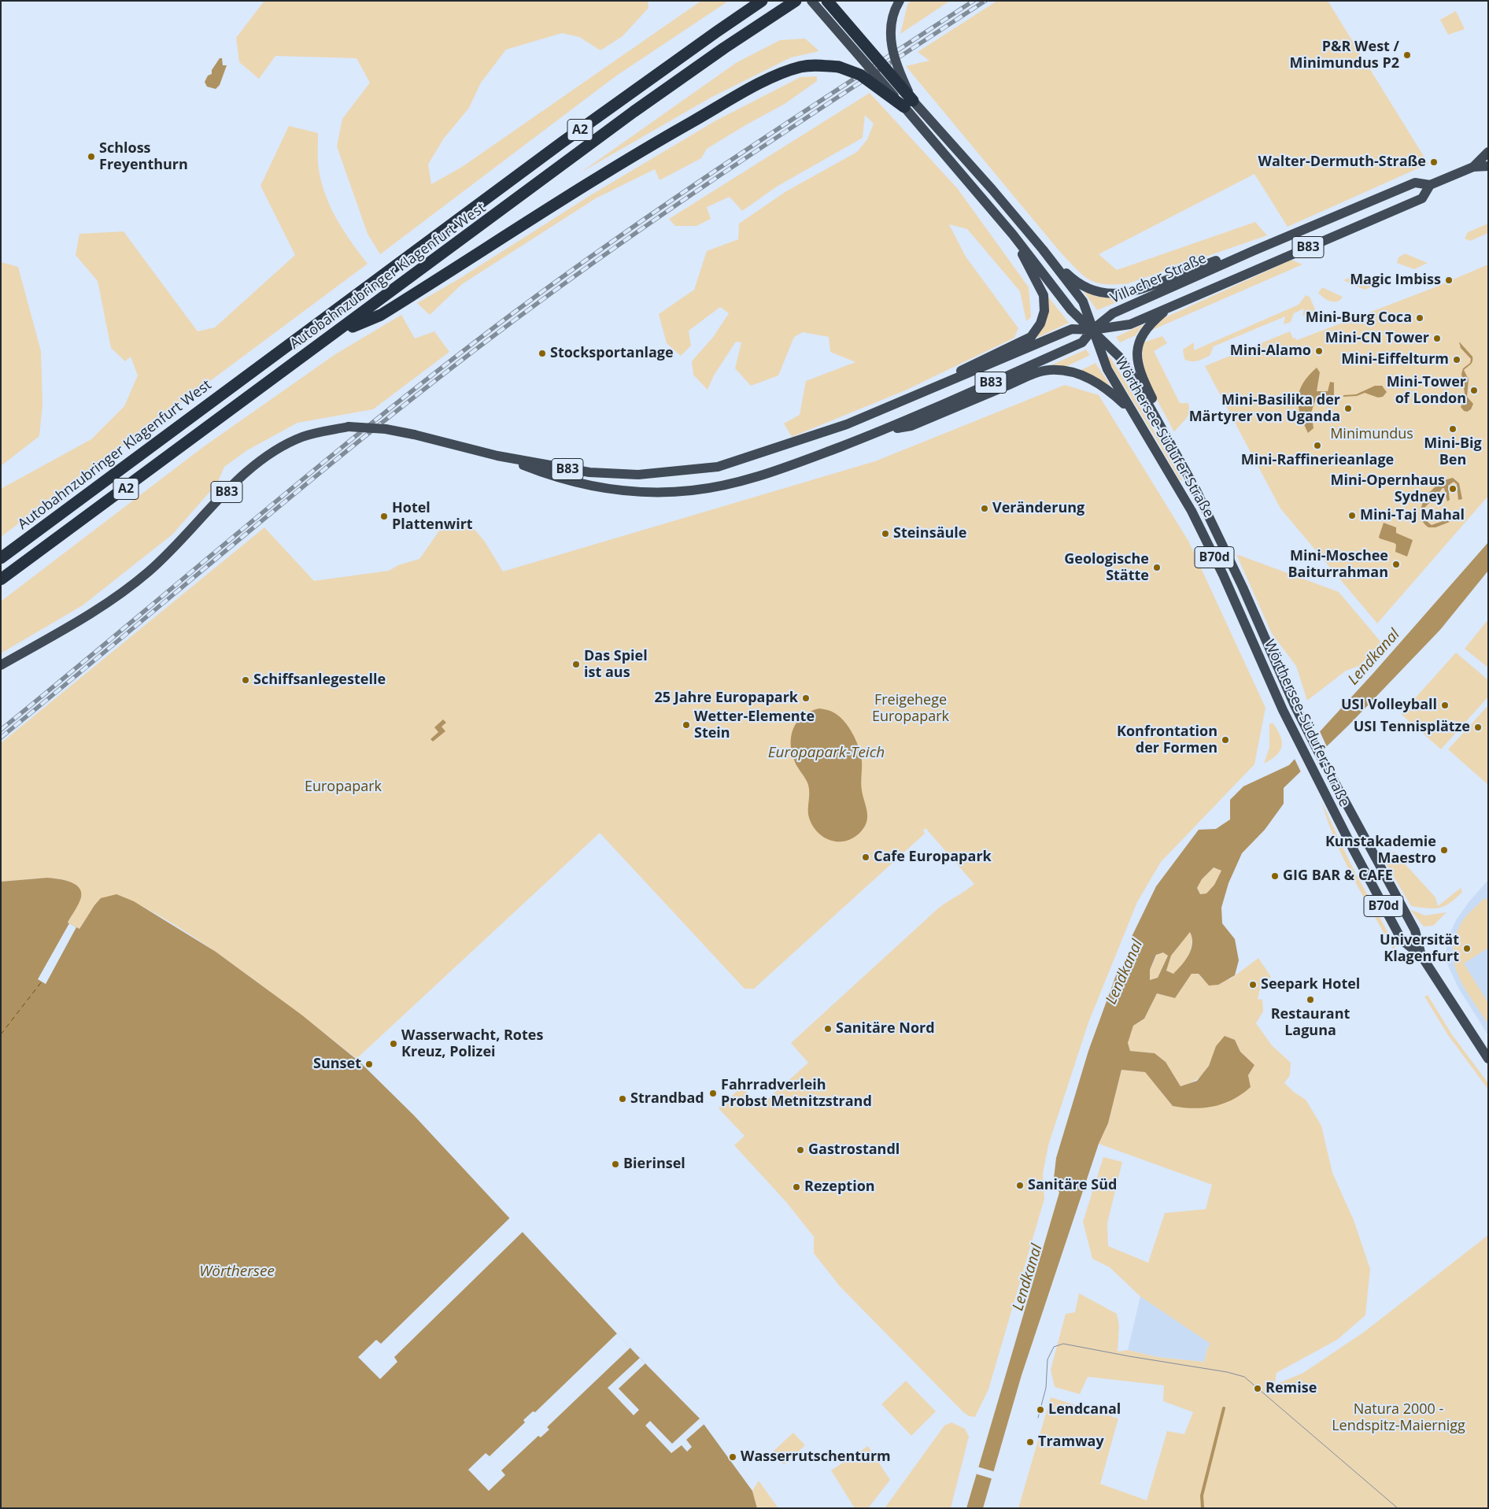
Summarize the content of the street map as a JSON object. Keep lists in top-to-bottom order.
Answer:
{
  "streets": {
    "highway": ["A2", "Autobahnzubringer Klagenfurt West"],
    "main road": [
      "B83",
      "Villacher Straße",
      "Wörthersee-Südufer-Straße",
      "B70d"
    ]
  },
  "crossings": [
    ["B83", "Villacher Straße"],
    ["B83", "Wörthersee-Südufer-Straße"],
    ["Villacher Straße", "Wörthersee-Südufer-Straße"]
  ],
  "water": ["Lendkanal", "Europapark-Teich", "Wörthersee"],
  "parks": [
    "Minimundus",
    "Freigehege Europapark",
    "Europapark",
    "Natura 2000 - Lendspitz-Maiernigg"
  ],
  "places": [
    "P&R West / Minimundus P2",
    "Schloss Freyenthurn",
    "Walter-Dermuth-Straße",
    "Magic Imbiss",
    "Mini-Burg Coca",
    "Mini-CN Tower",
    "Mini-Alamo",
    "Stocksportanlage",
    "Mini-Eiffelturm",
    "Mini-Tower of London",
    "Mini-Basilika der Märtyrer von Uganda",
    "Mini-Big Ben",
    "Mini-Raffinerieanlage",
    "Mini-Opernhaus Sydney",
    "Veränderung",
    "Mini-Taj Mahal",
    "Hotel Plattenwirt",
    "Steinsäule",
    "Mini-Moschee Baiturrahman",
    "Geologische Stätte",
    "Das Spiel ist aus",
    "Schiffsanlegestelle",
    "25 Jahre Europapark",
    "USI Volleyball",
    "Wetter-Elemente Stein",
    "USI Tennisplätze",
    "Konfrontation der Formen",
    "Kunstakademie Maestro",
    "Cafe Europapark",
    "GIG BAR & CAFE",
    "Universität Klagenfurt",
    "Seepark Hotel",
    "Restaurant Laguna",
    "Sanitäre Nord",
    "Wasserwacht, Rotes Kreuz, Polizei",
    "Sunset",
    "Fahrradverleih Probst Metnitzstrand",
    "Strandbad",
    "Gastrostandl",
    "Bierinsel",
    "Sanitäre Süd",
    "Rezeption",
    "Remise",
    "Lendcanal",
    "Tramway",
    "Wasserrutschenturm"
  ]
}
